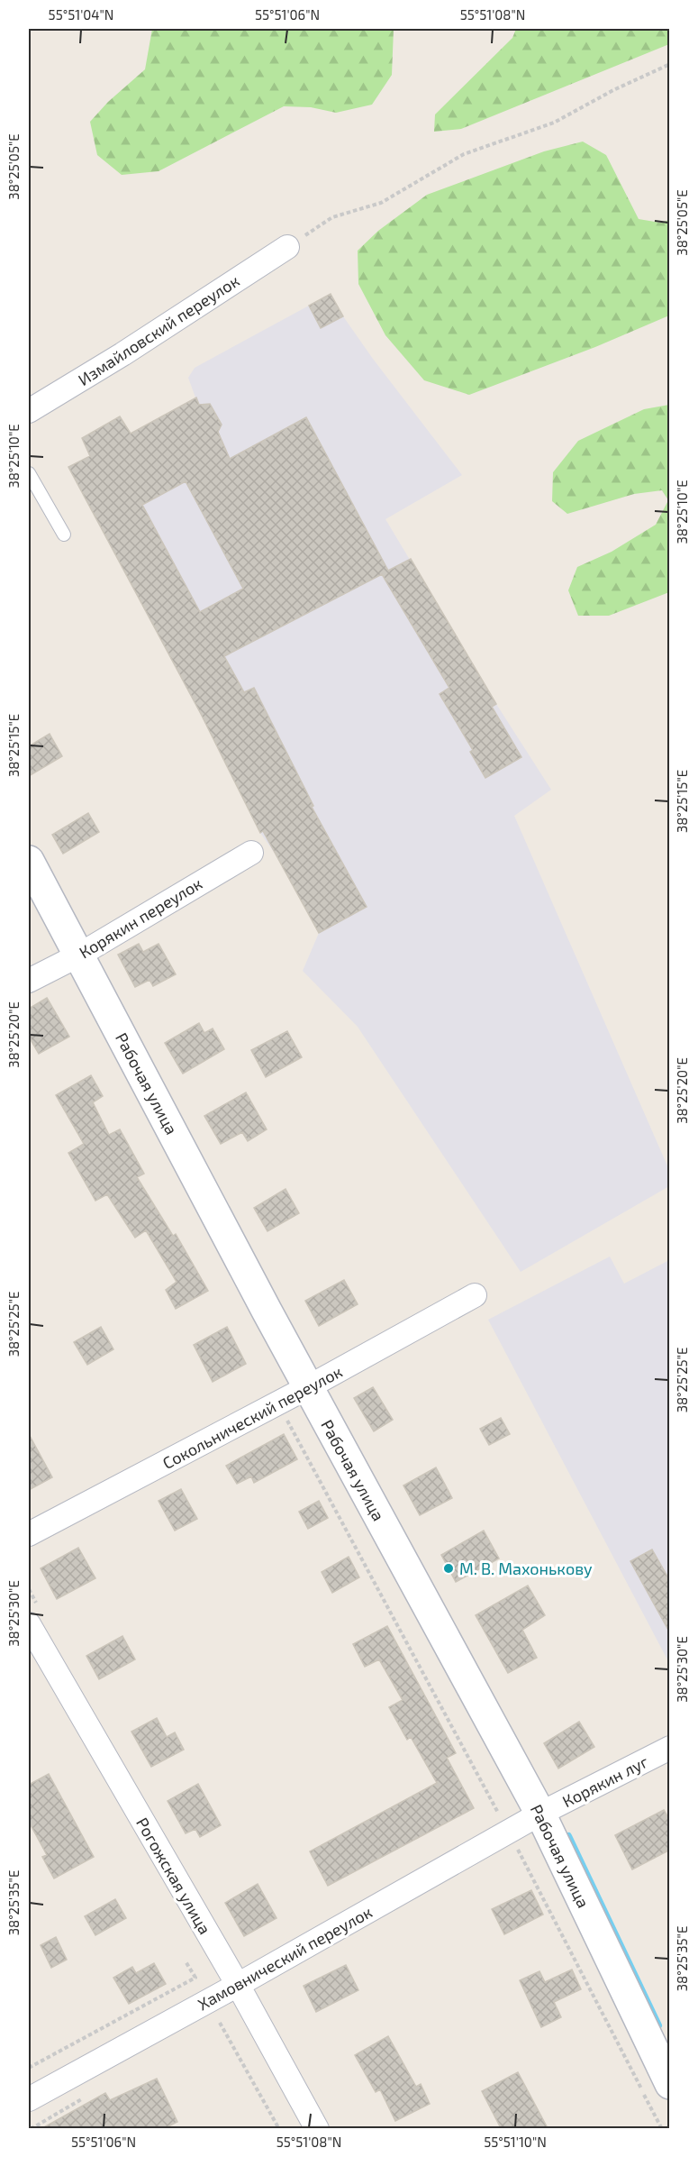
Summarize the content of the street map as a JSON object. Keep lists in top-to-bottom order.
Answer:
{
  "streets": {
    "main road": ["Рабочая улица"],
    "street": [
      "Измайловский переулок",
      "Корякин переулок",
      "Сокольнический переулок",
      "Корякин луг",
      "Рогожская улица",
      "Хамовнический переулок"
    ]
  },
  "crossings": [
    ["Корякин переулок", "Рабочая улица"],
    ["Рабочая улица", "Сокольнический переулок"],
    ["Рабочая улица", "Корякин луг"],
    ["Рабочая улица", "Хамовнический переулок"],
    ["Корякин луг", "Хамовнический переулок"],
    ["Рогожская улица", "Хамовнический переулок"]
  ],
  "places": ["М. В. Махонькову"],
  "coordinates": [
    "55°51'04\"N",
    "55°51'06\"N",
    "55°51'08\"N",
    "38°25'05\"E",
    "38°25'10\"E",
    "38°25'15\"E",
    "38°25'20\"E",
    "38°25'25\"E",
    "38°25'30\"E",
    "38°25'35\"E",
    "55°51'10\"N"
  ]
}
